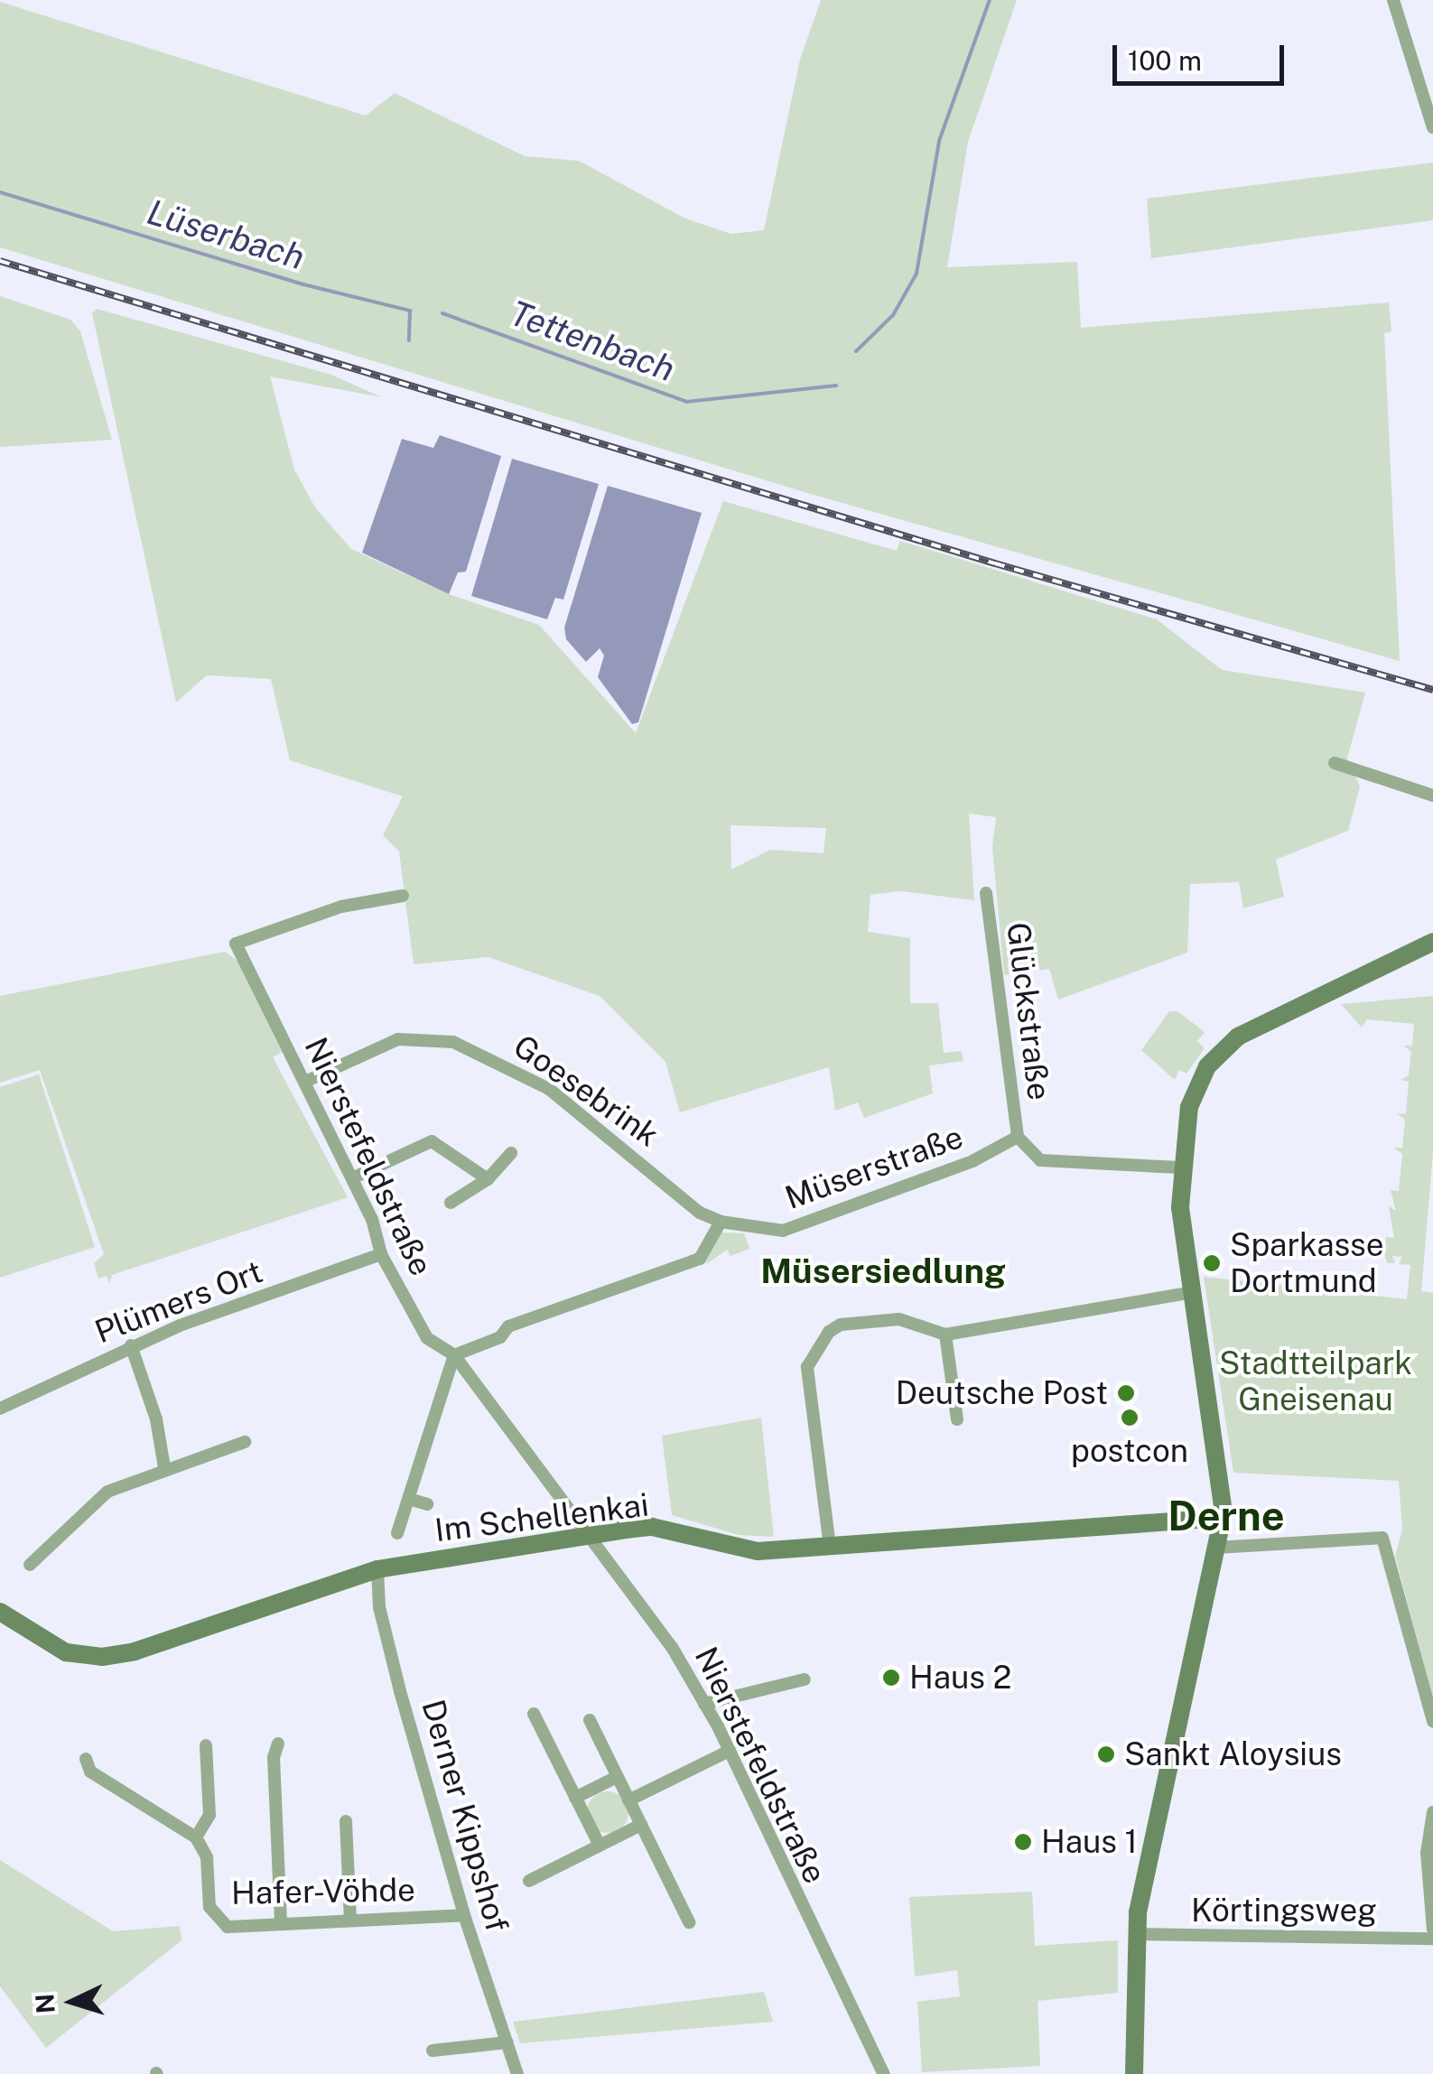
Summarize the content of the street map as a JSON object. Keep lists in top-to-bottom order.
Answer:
{
  "streets": {
    "main road": ["Im Schellenkai"],
    "street": [
      "Glückstraße",
      "Goesebrink",
      "Nierstefeldstraße",
      "Müserstraße",
      "Plümers Ort",
      "Derner Kippshof",
      "Hafer-Vöhde",
      "Körtingsweg"
    ]
  },
  "crossings": [
    ["Glückstraße", "Müserstraße"],
    ["Goesebrink", "Nierstefeldstraße"],
    ["Goesebrink", "Müserstraße"],
    ["Nierstefeldstraße", "Plümers Ort"],
    ["Nierstefeldstraße", "Im Schellenkai"],
    ["Im Schellenkai", "Derner Kippshof"],
    ["Derner Kippshof", "Hafer-Vöhde"]
  ],
  "districts": ["Müsersiedlung", "Derne"],
  "water": ["Lüserbach", "Tettenbach"],
  "parks": ["Stadtteilpark Gneisenau"],
  "places": [
    "Sparkasse Dortmund",
    "Deutsche Post",
    "postcon",
    "Haus 2",
    "Sankt Aloysius",
    "Haus 1"
  ],
  "scale_bar": "100 m",
  "north": "left"
}
